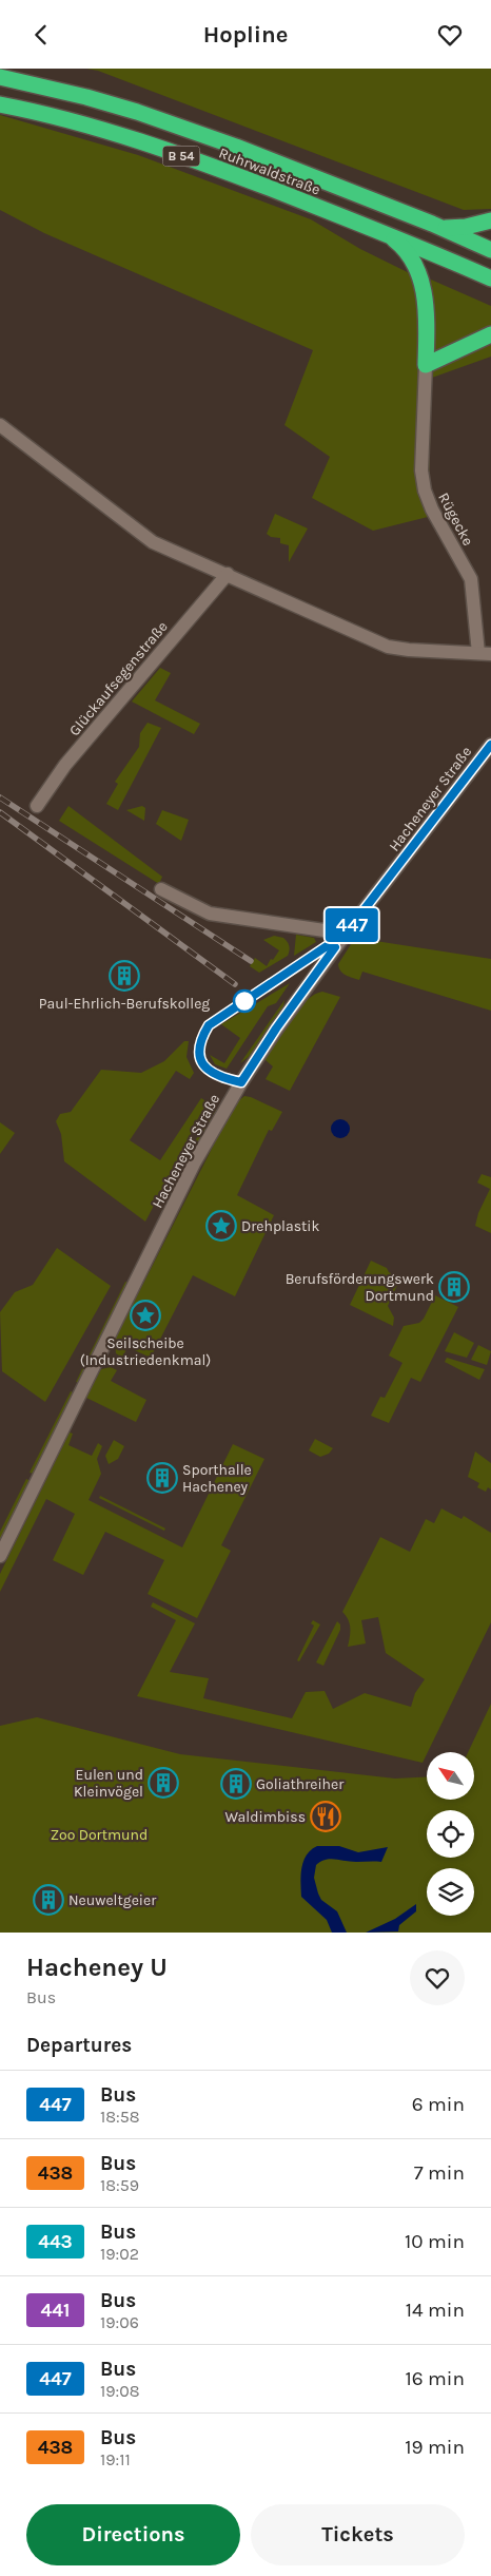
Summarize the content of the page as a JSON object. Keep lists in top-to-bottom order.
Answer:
{
  "streets": {
    "highway": ["B 54", "Ruhrwaldstraße"],
    "street": ["Rügecke", "Glückaufsegenstraße", "Hacheneyer Straße"]
  },
  "parks": ["Zoo Dortmund"],
  "places": {
    "building": [
      "Paul-Ehrlich-Berufskolleg",
      "Berufsförderungswerk Dortmund",
      "Sporthalle Hacheney",
      "Eulen und Kleinvögel",
      "Goliathreiher",
      "Neuweltgeier"
    ],
    "place": ["Drehplastik", "Seilscheibe (Industriedenkmal)"],
    "restaurant": ["Waldimbiss"]
  },
  "lines": ["bus line 447"],
  "north": "top left",
  "page": {
    "header": "Hopline",
    "on_map": "447",
    "heading": [
      ["Hacheney U", "Bus"],
      "Departures"
    ],
    "list": [
      {
        "mark": "447",
        "name": "Bus",
        "note": "18:58",
        "value": "6 min"
      },
      {
        "mark": "438",
        "name": "Bus",
        "note": "18:59",
        "value": "7 min"
      },
      {
        "mark": "443",
        "name": "Bus",
        "note": "19:02",
        "value": "10 min"
      },
      {
        "mark": "441",
        "name": "Bus",
        "note": "19:06",
        "value": "14 min"
      },
      {
        "mark": "447",
        "name": "Bus",
        "note": "19:08",
        "value": "16 min"
      },
      {
        "mark": "438",
        "name": "Bus",
        "note": "19:11",
        "value": "19 min"
      }
    ],
    "buttons": ["Directions", "Tickets"]
  }
}
